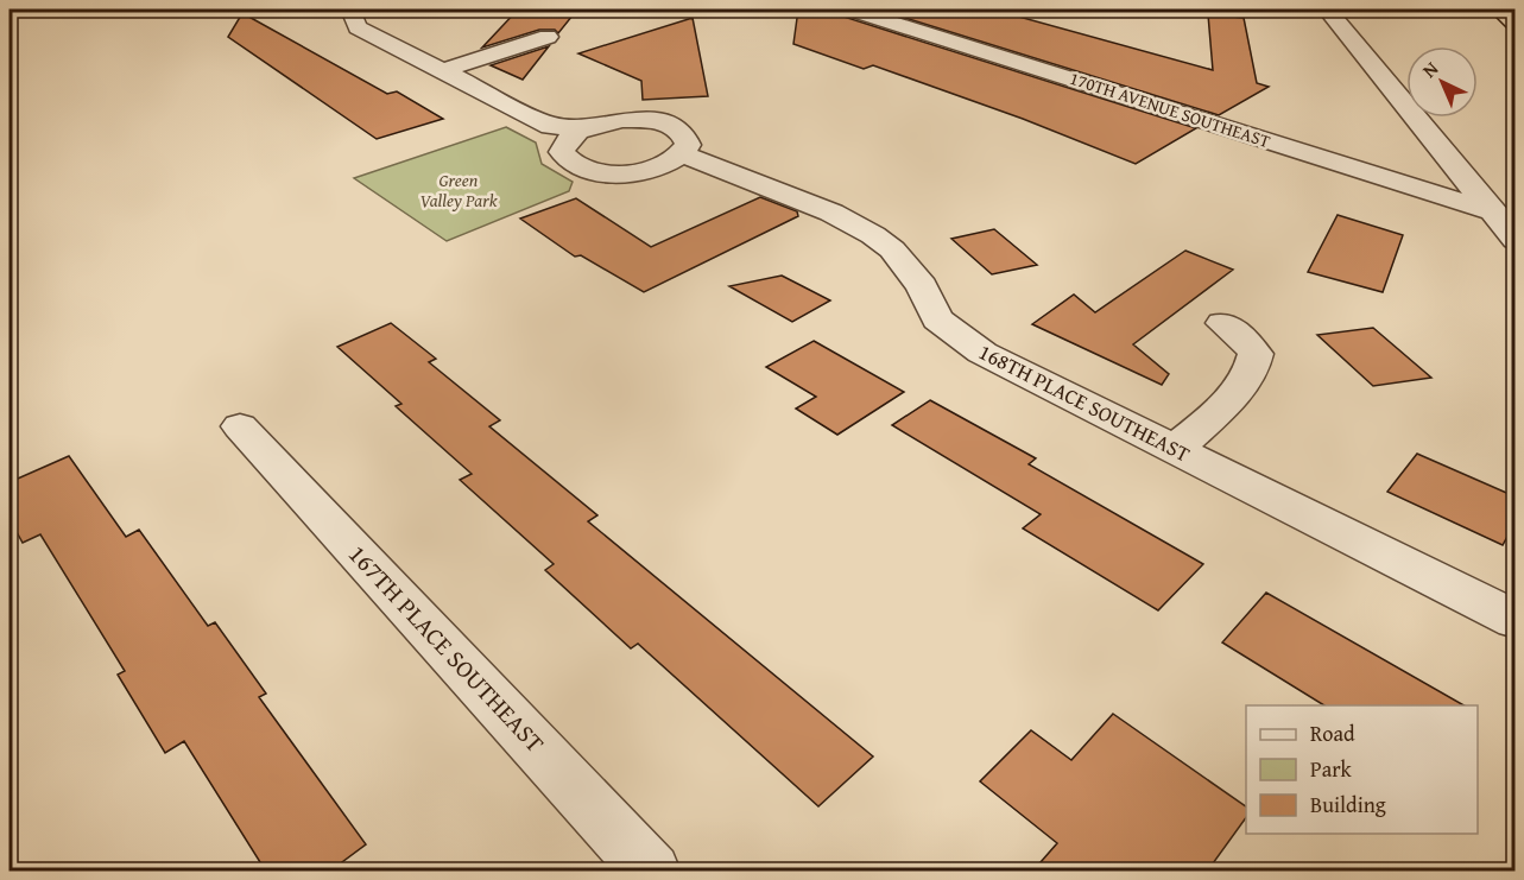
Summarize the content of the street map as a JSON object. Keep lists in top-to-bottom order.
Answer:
{
  "streets": {
    "street": ["170TH AVENUE SOUTHEAST", "168TH PLACE SOUTHEAST", "167TH PLACE SOUTHEAST"]
  },
  "parks": ["Green Valley Park"],
  "legend": ["Road", "Park", "Building"],
  "north": "top left"
}
